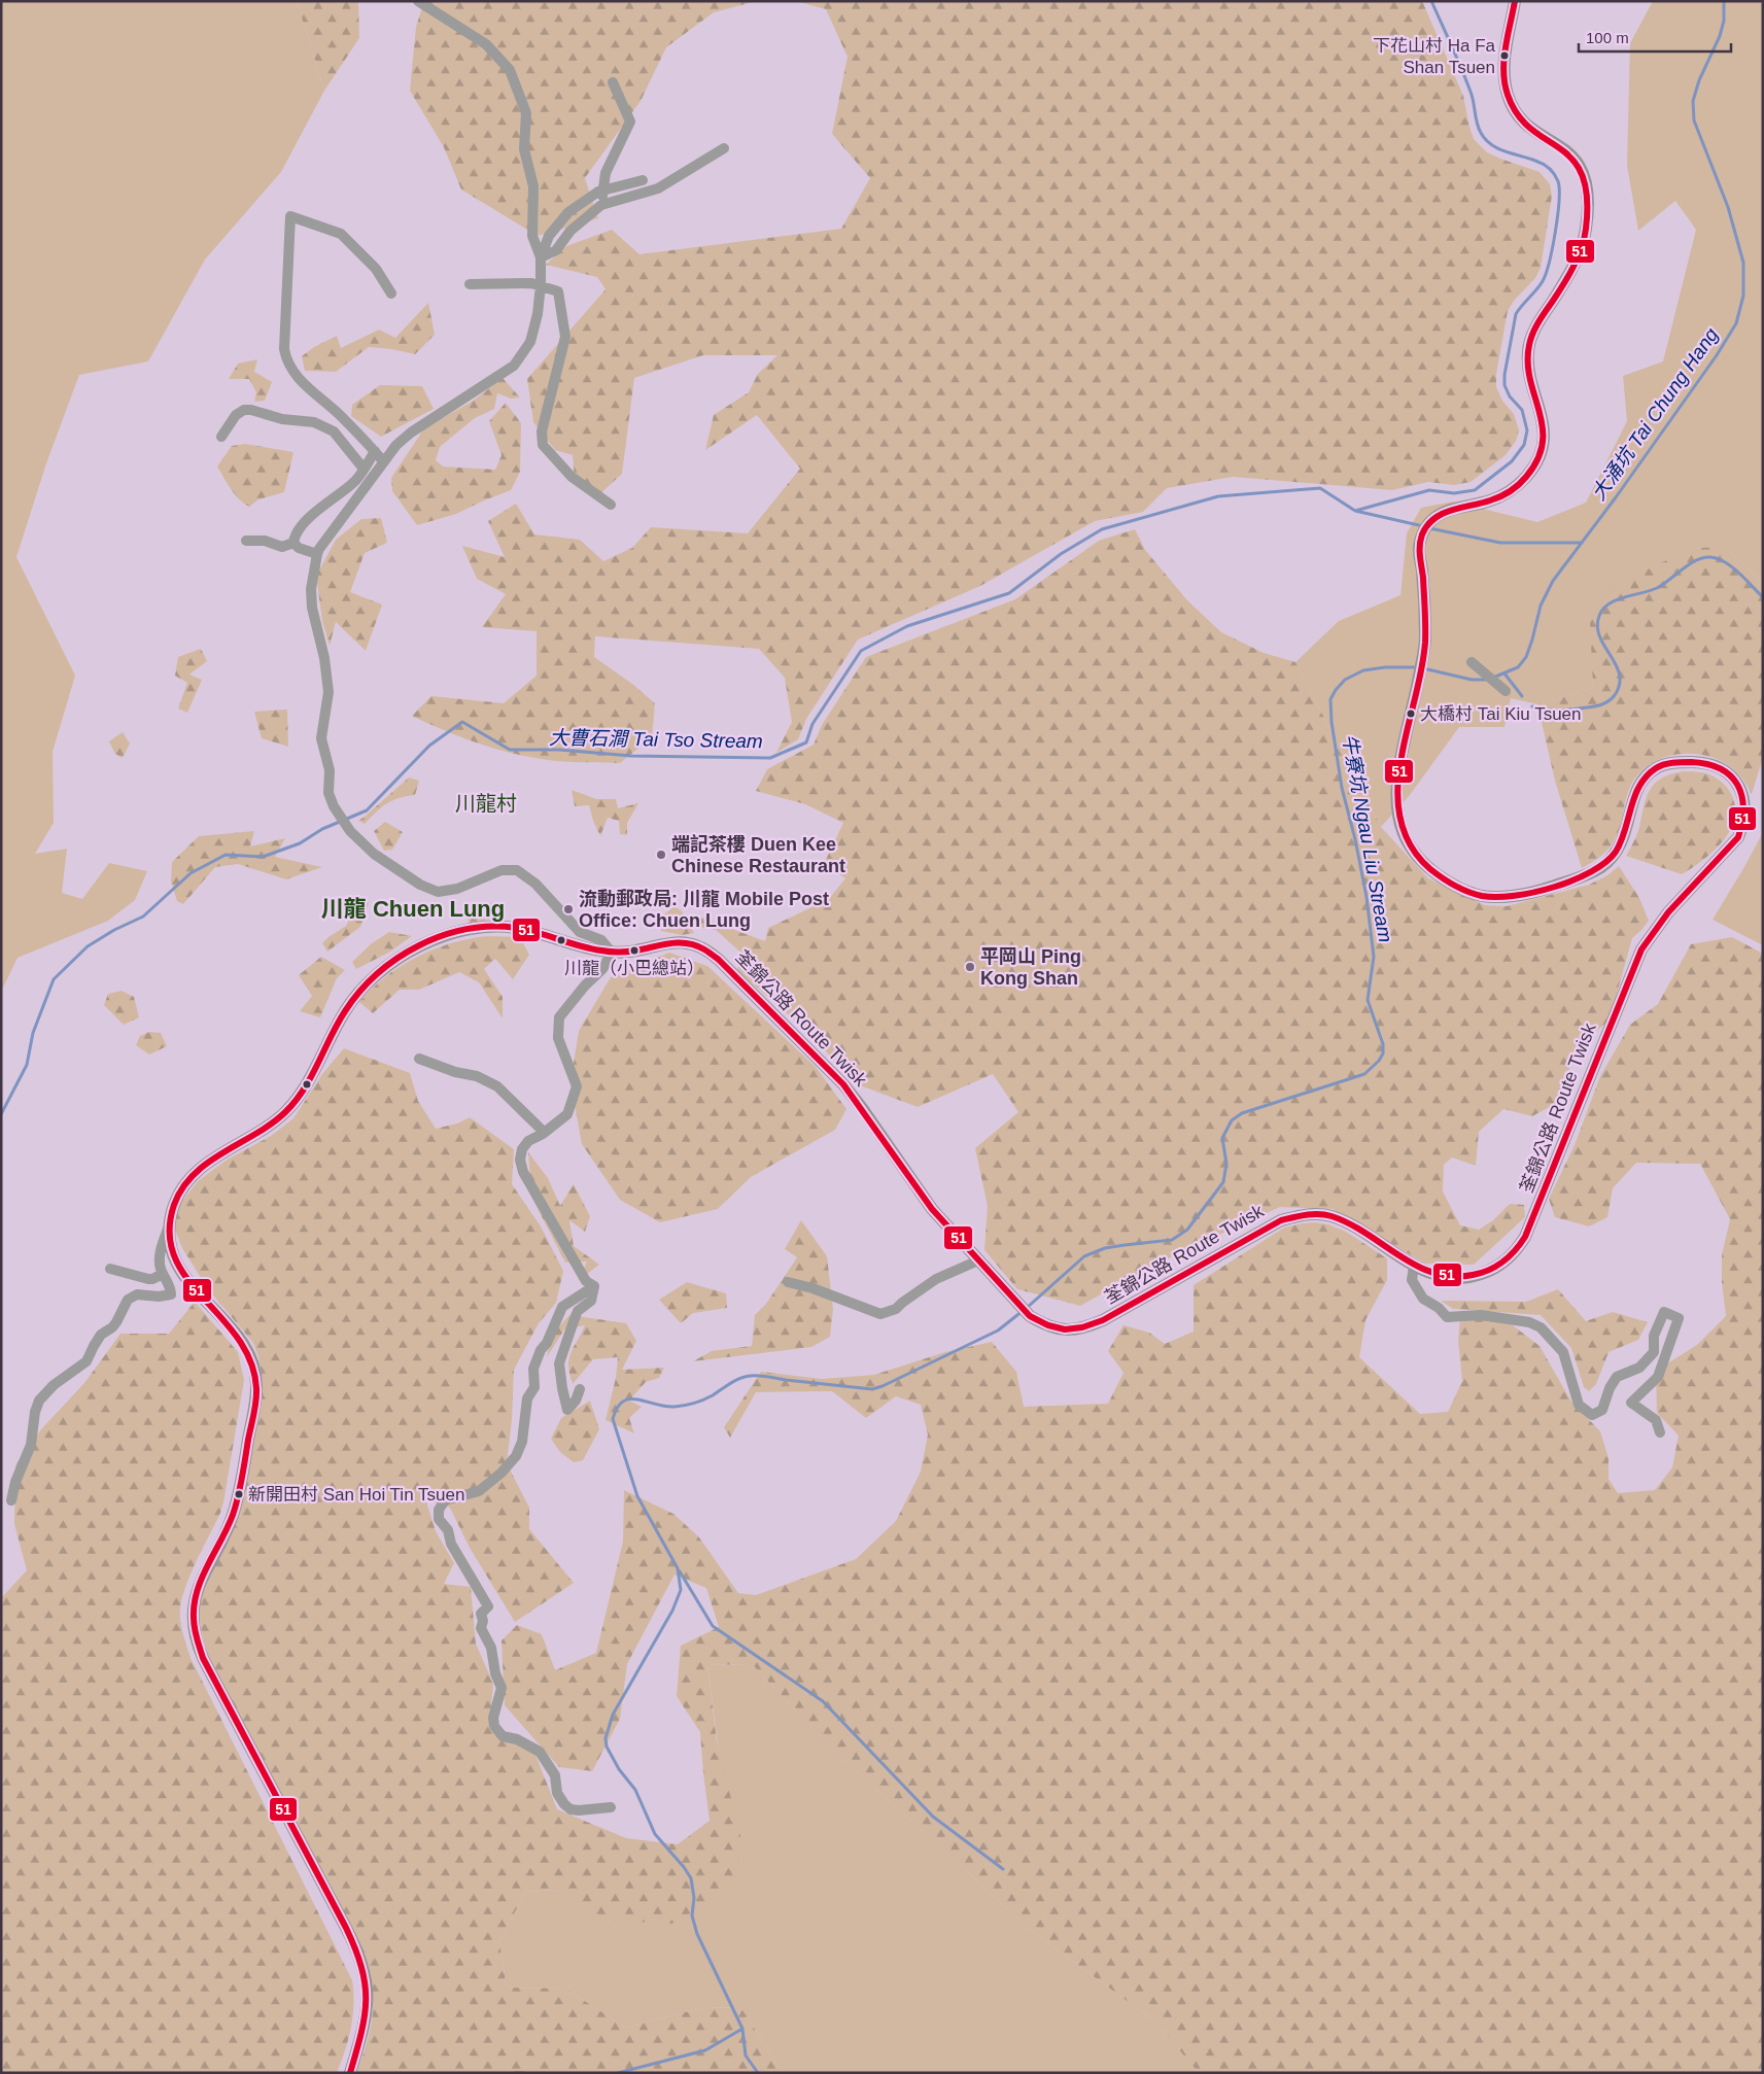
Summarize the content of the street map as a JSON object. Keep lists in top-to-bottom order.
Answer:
{
  "streets": {
    "main road": ["荃錦公路 Route Twisk"]
  },
  "districts": ["川龍村", "川龍 Chuen Lung"],
  "water": ["大涌坑 Tai Chung Hang", "大曹石澗 Tai Tso Stream", "牛寮坑 Ngau Liu Stream"],
  "places": [
    "下花山村 Ha Fa Shan Tsuen",
    "大橋村 Tai Kiu Tsuen",
    "端記茶樓 Duen Kee Chinese Restaurant",
    "流動郵政局: 川龍 Mobile Post Office: Chuen Lung",
    "川龍（小巴總站）",
    "平岡山 Ping Kong Shan",
    "新開田村 San Hoi Tin Tsuen"
  ],
  "lines": ["transit line 51"],
  "scale_bar": "100 m"
}
